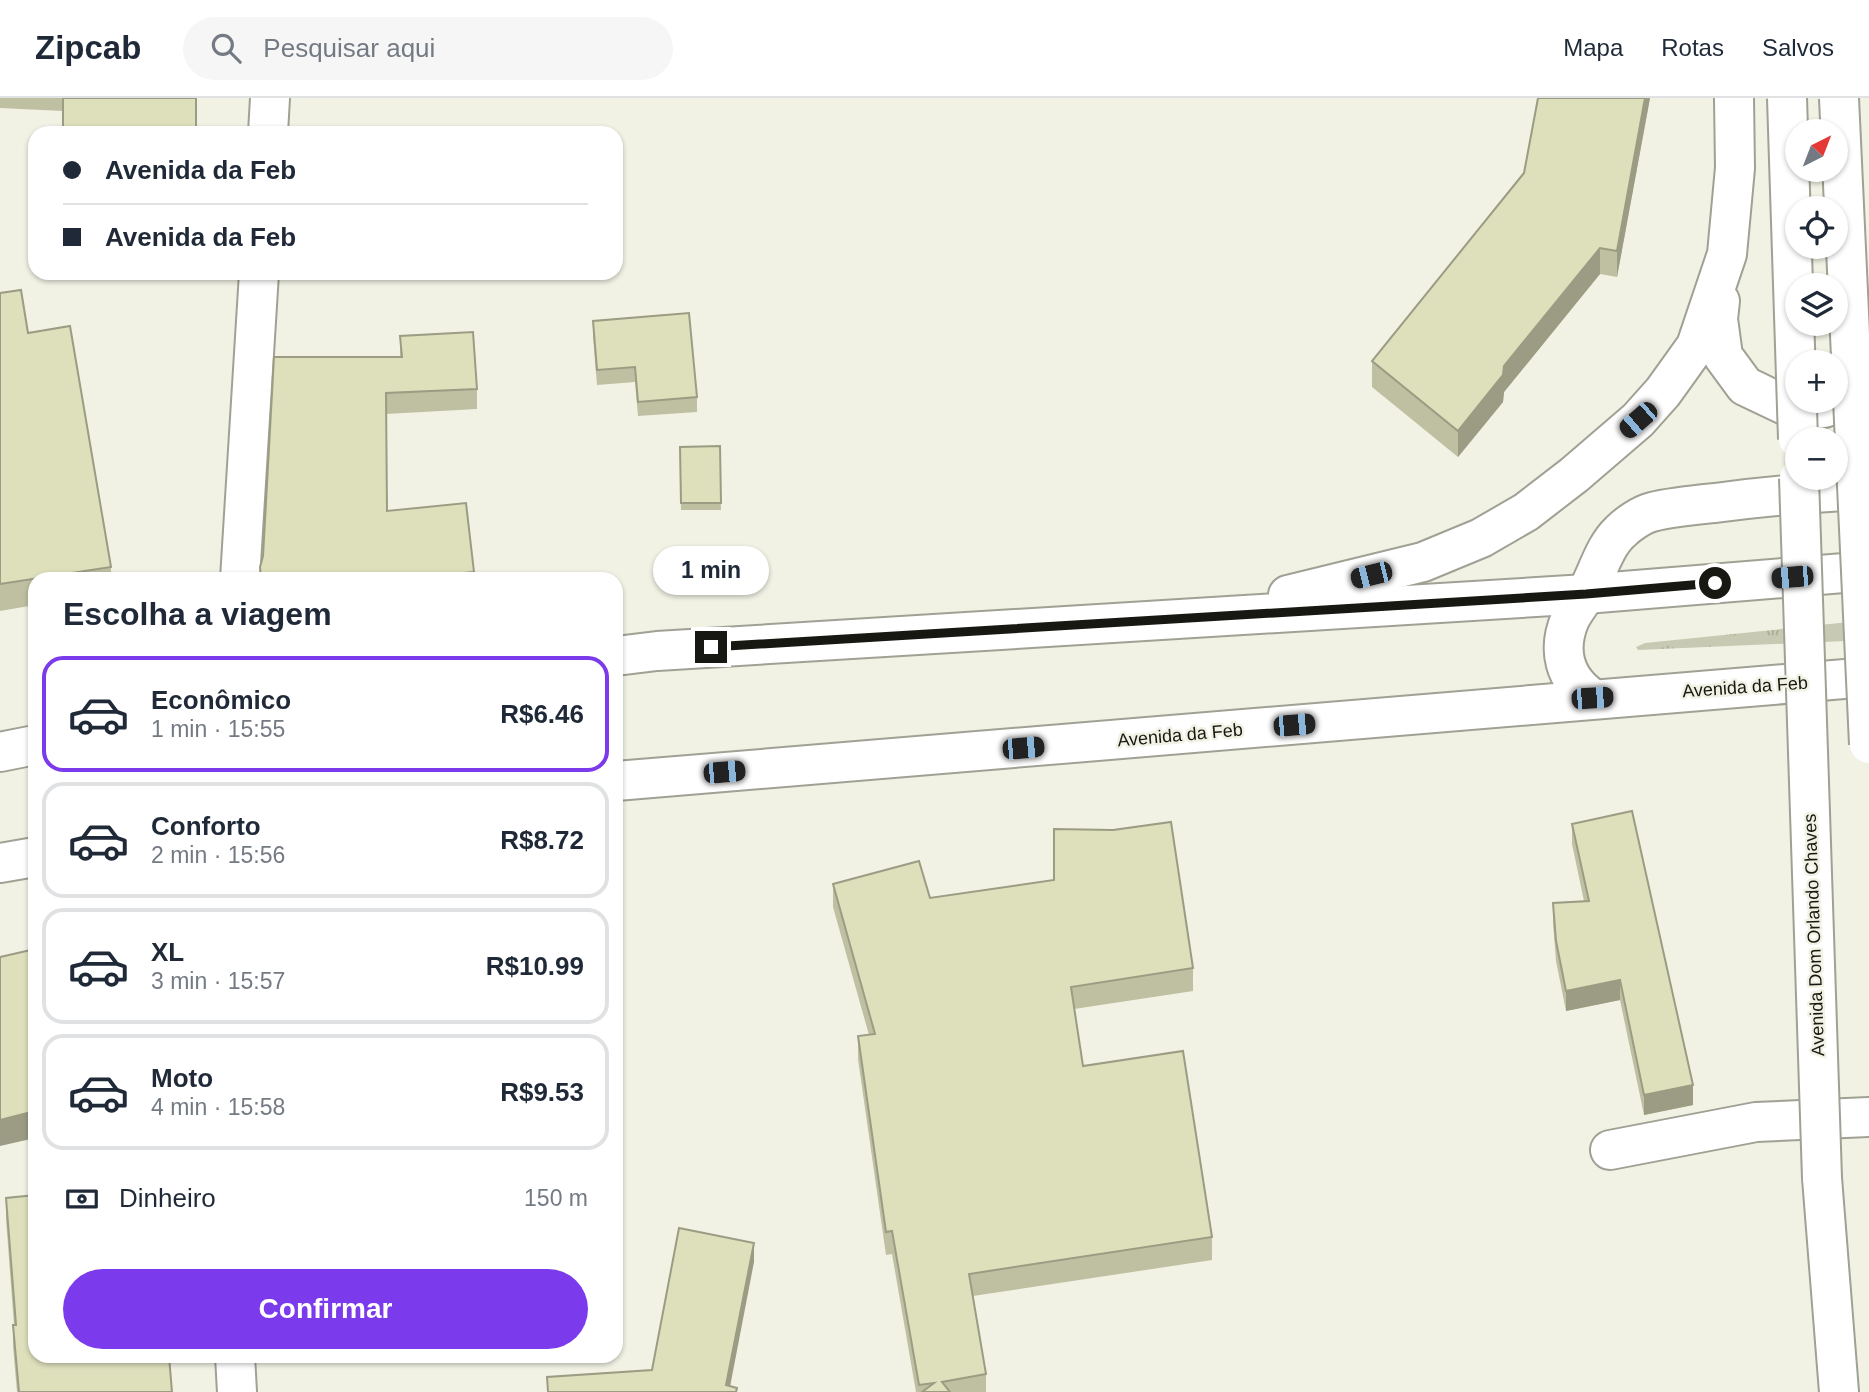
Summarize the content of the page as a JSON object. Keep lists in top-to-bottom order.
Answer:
{
  "streets": {
    "main road": ["Avenida da Feb", "Avenida Dom Orlando Chaves"]
  },
  "north": "top right",
  "page": {
    "header": "Zipcab",
    "search": "Pesquisar aqui",
    "nav": ["Mapa", "Rotas", "Salvos"],
    "map_buttons": ["+", "−"],
    "banner": ["Avenida da Feb", "Avenida da Feb"],
    "bubble": "1 min",
    "heading": "Escolha a viagem",
    "list": [
      {
        "name": "Econômico",
        "note": "1 min · 15:55",
        "value": "R$6.46"
      },
      {
        "name": "Conforto",
        "note": "2 min · 15:56",
        "value": "R$8.72"
      },
      {
        "name": "XL",
        "note": "3 min · 15:57",
        "value": "R$10.99"
      },
      {
        "name": "Moto",
        "note": "4 min · 15:58",
        "value": "R$9.53"
      }
    ],
    "pay": ["Dinheiro", "150 m"],
    "buttons": "Confirmar"
  }
}
